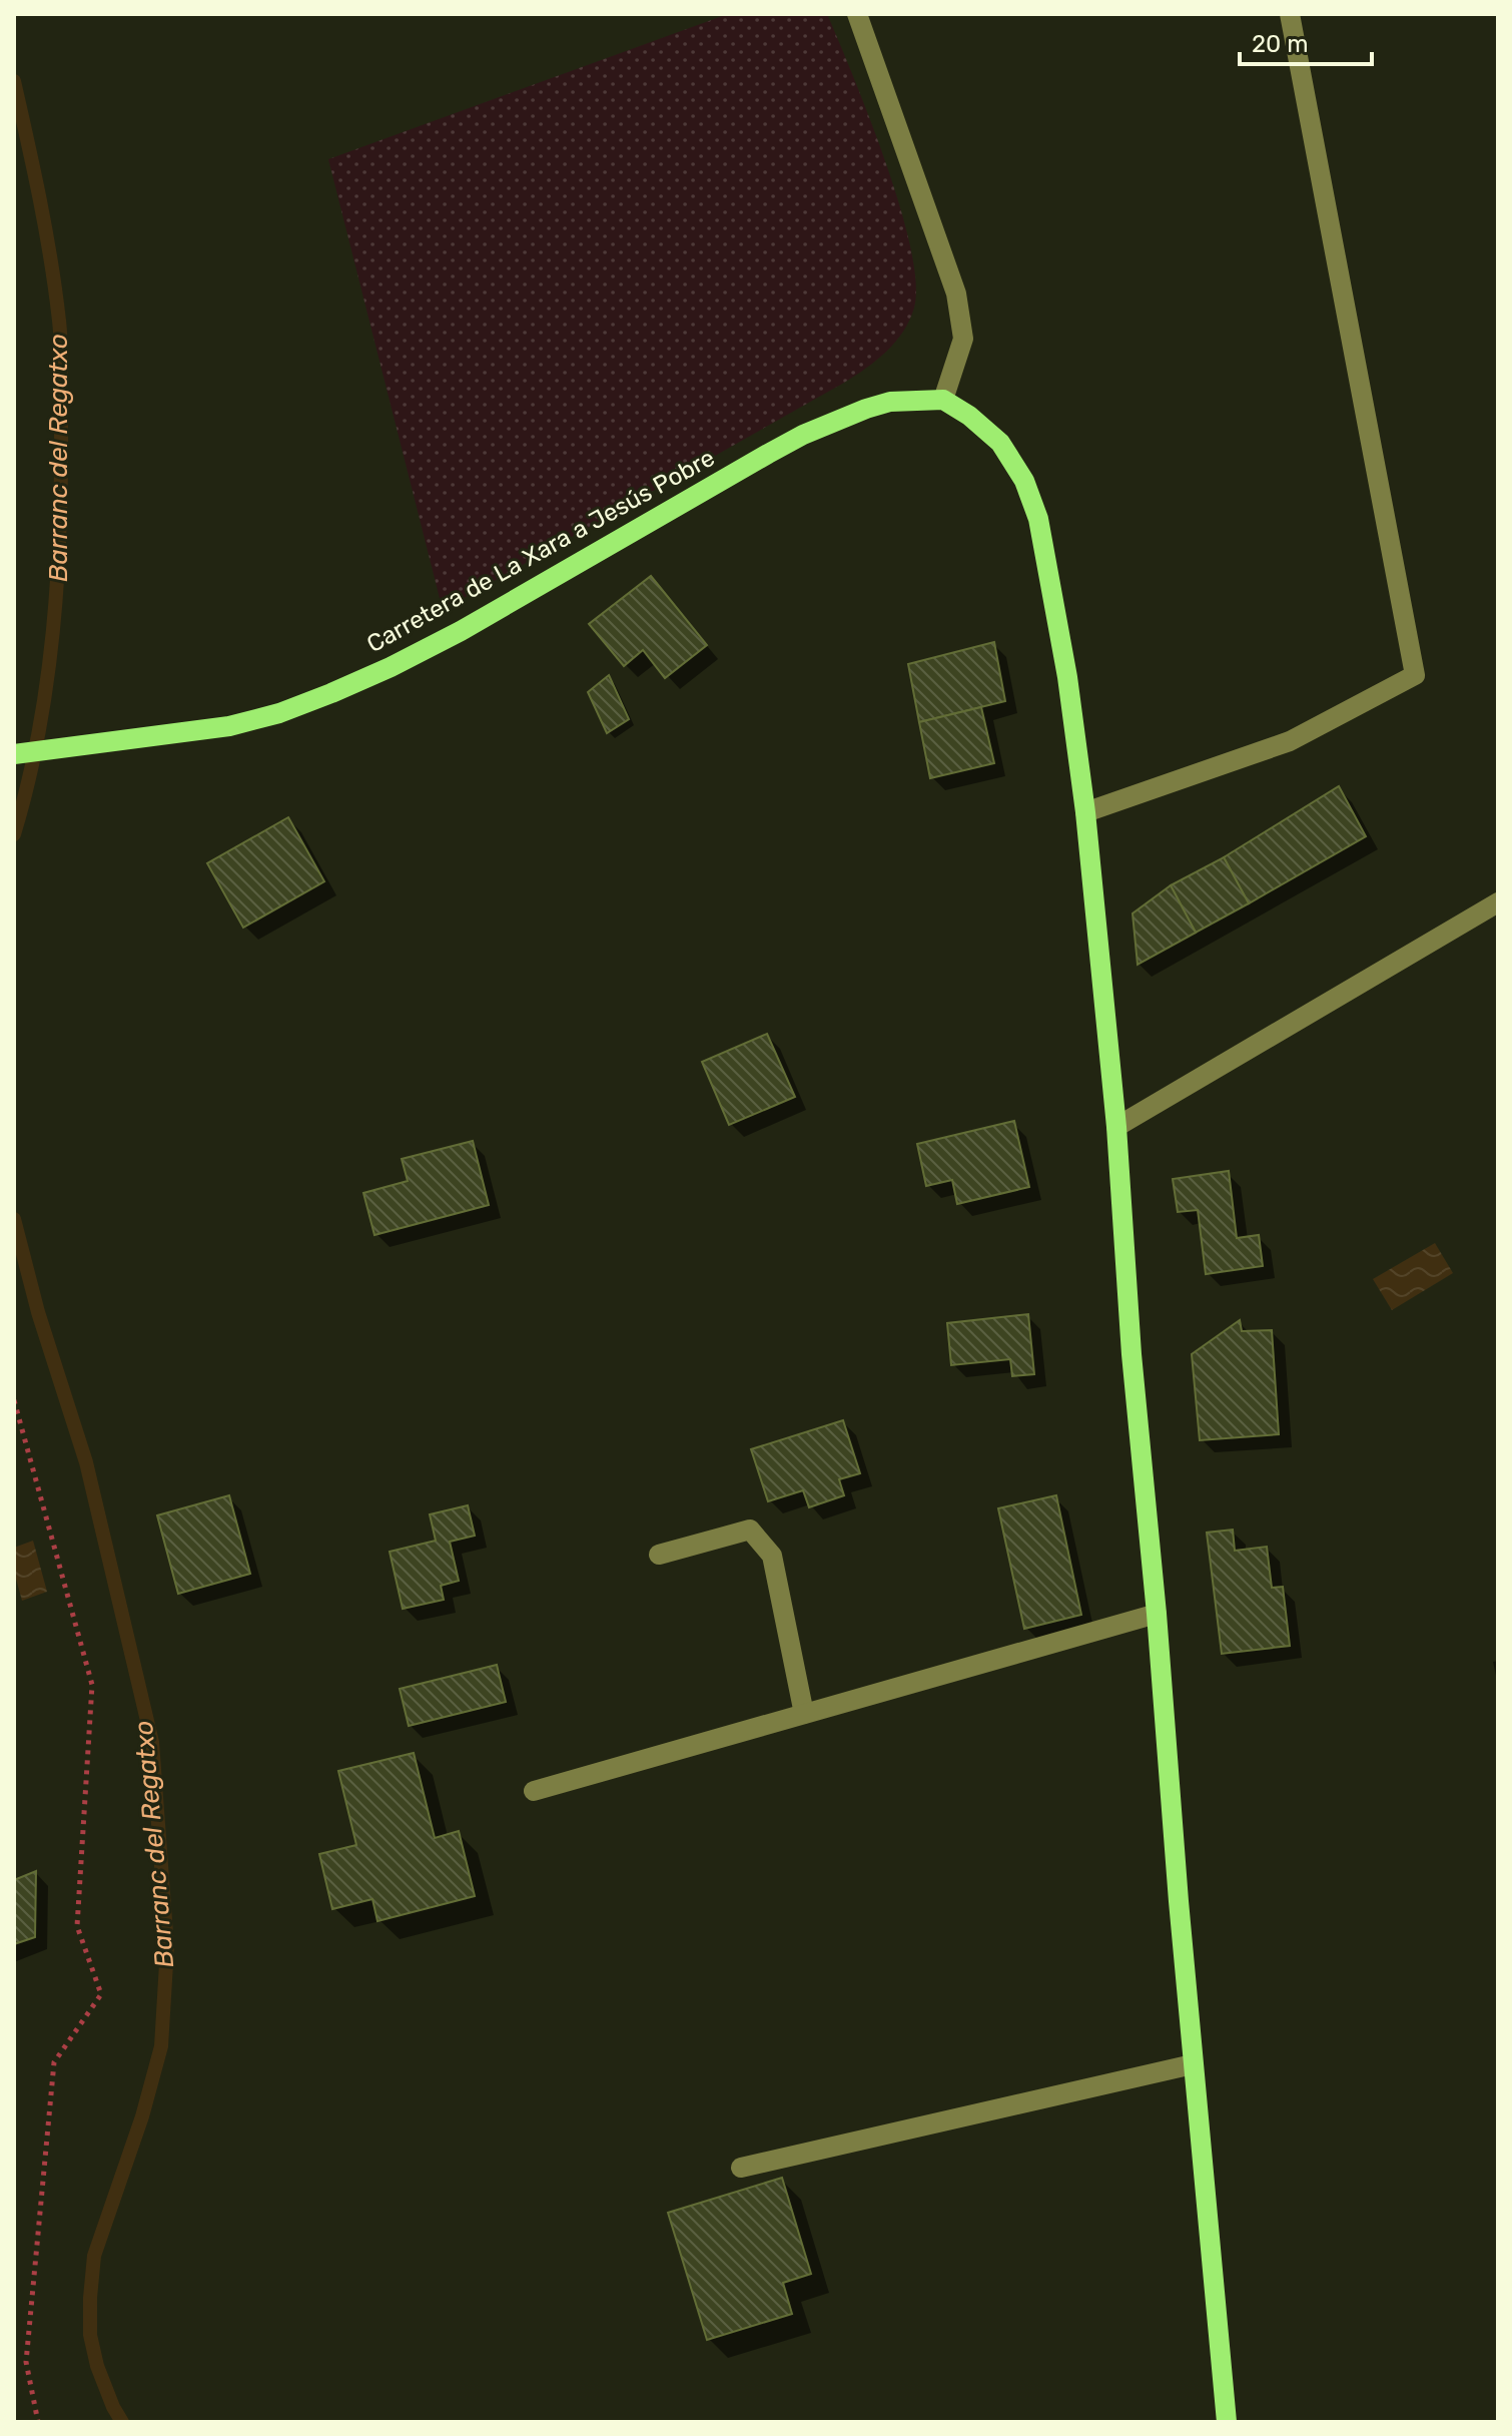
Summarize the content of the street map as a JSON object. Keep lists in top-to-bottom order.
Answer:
{
  "streets": {
    "main road": ["Carretera de La Xara a Jesús Pobre"]
  },
  "water": ["Barranc del Regatxo"],
  "scale_bar": "20 m"
}
